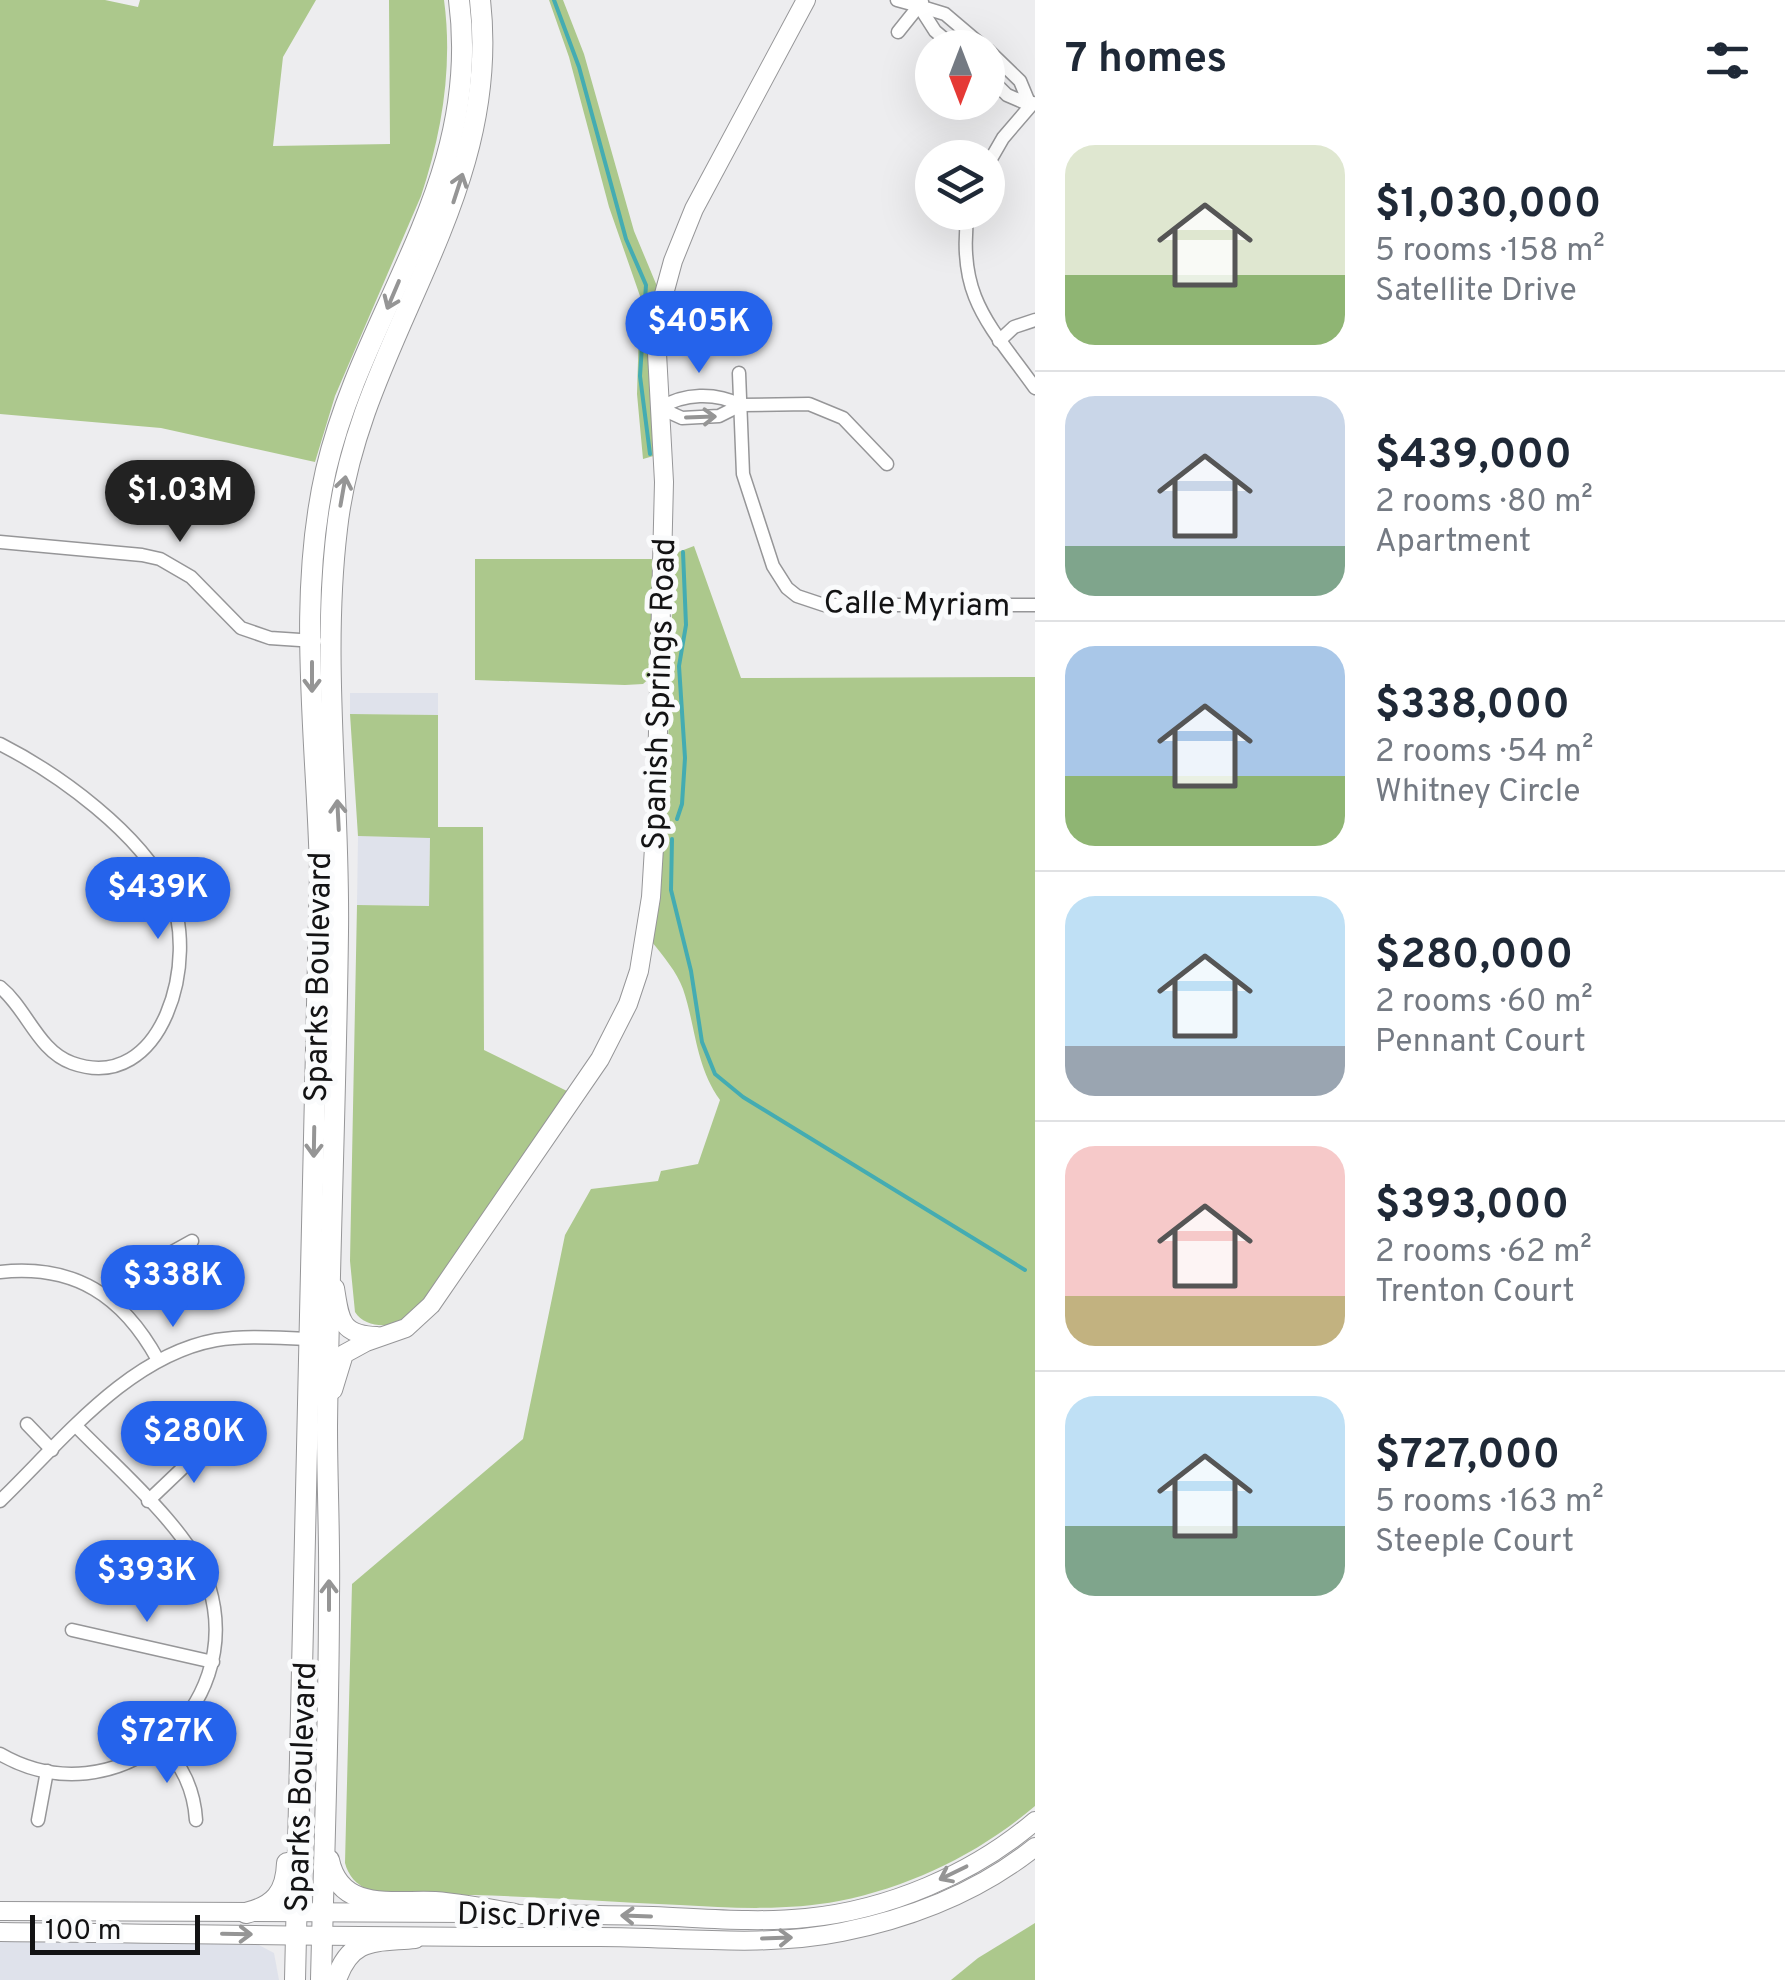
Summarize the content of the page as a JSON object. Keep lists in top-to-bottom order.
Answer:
{
  "streets": {
    "main road": ["Spanish Springs Road", "Sparks Boulevard", "Disc Drive"],
    "street": ["Calle Myriam"]
  },
  "crossings": [
    ["Spanish Springs Road", "Sparks Boulevard"],
    ["Sparks Boulevard", "Disc Drive"]
  ],
  "scale_bar": "100 m",
  "north": "bottom",
  "page": {
    "heading": "7 homes",
    "list": [
      {
        "name": "$1,030,000",
        "note": "5 rooms · 158 m² · Satellite Drive"
      },
      {
        "name": "$439,000",
        "note": "2 rooms · 80 m² · Apartment"
      },
      {
        "name": "$338,000",
        "note": "2 rooms · 54 m² · Whitney Circle"
      },
      {
        "name": "$280,000",
        "note": "2 rooms · 60 m² · Pennant Court"
      },
      {
        "name": "$393,000",
        "note": "2 rooms · 62 m² · Trenton Court"
      },
      {
        "name": "$727,000",
        "note": "5 rooms · 163 m² · Steeple Court"
      }
    ],
    "price": [
      "$405K",
      "$1.03M",
      "$439K",
      "$338K",
      "$280K",
      "$393K",
      "$727K"
    ],
    "scale": "100 m"
  }
}
